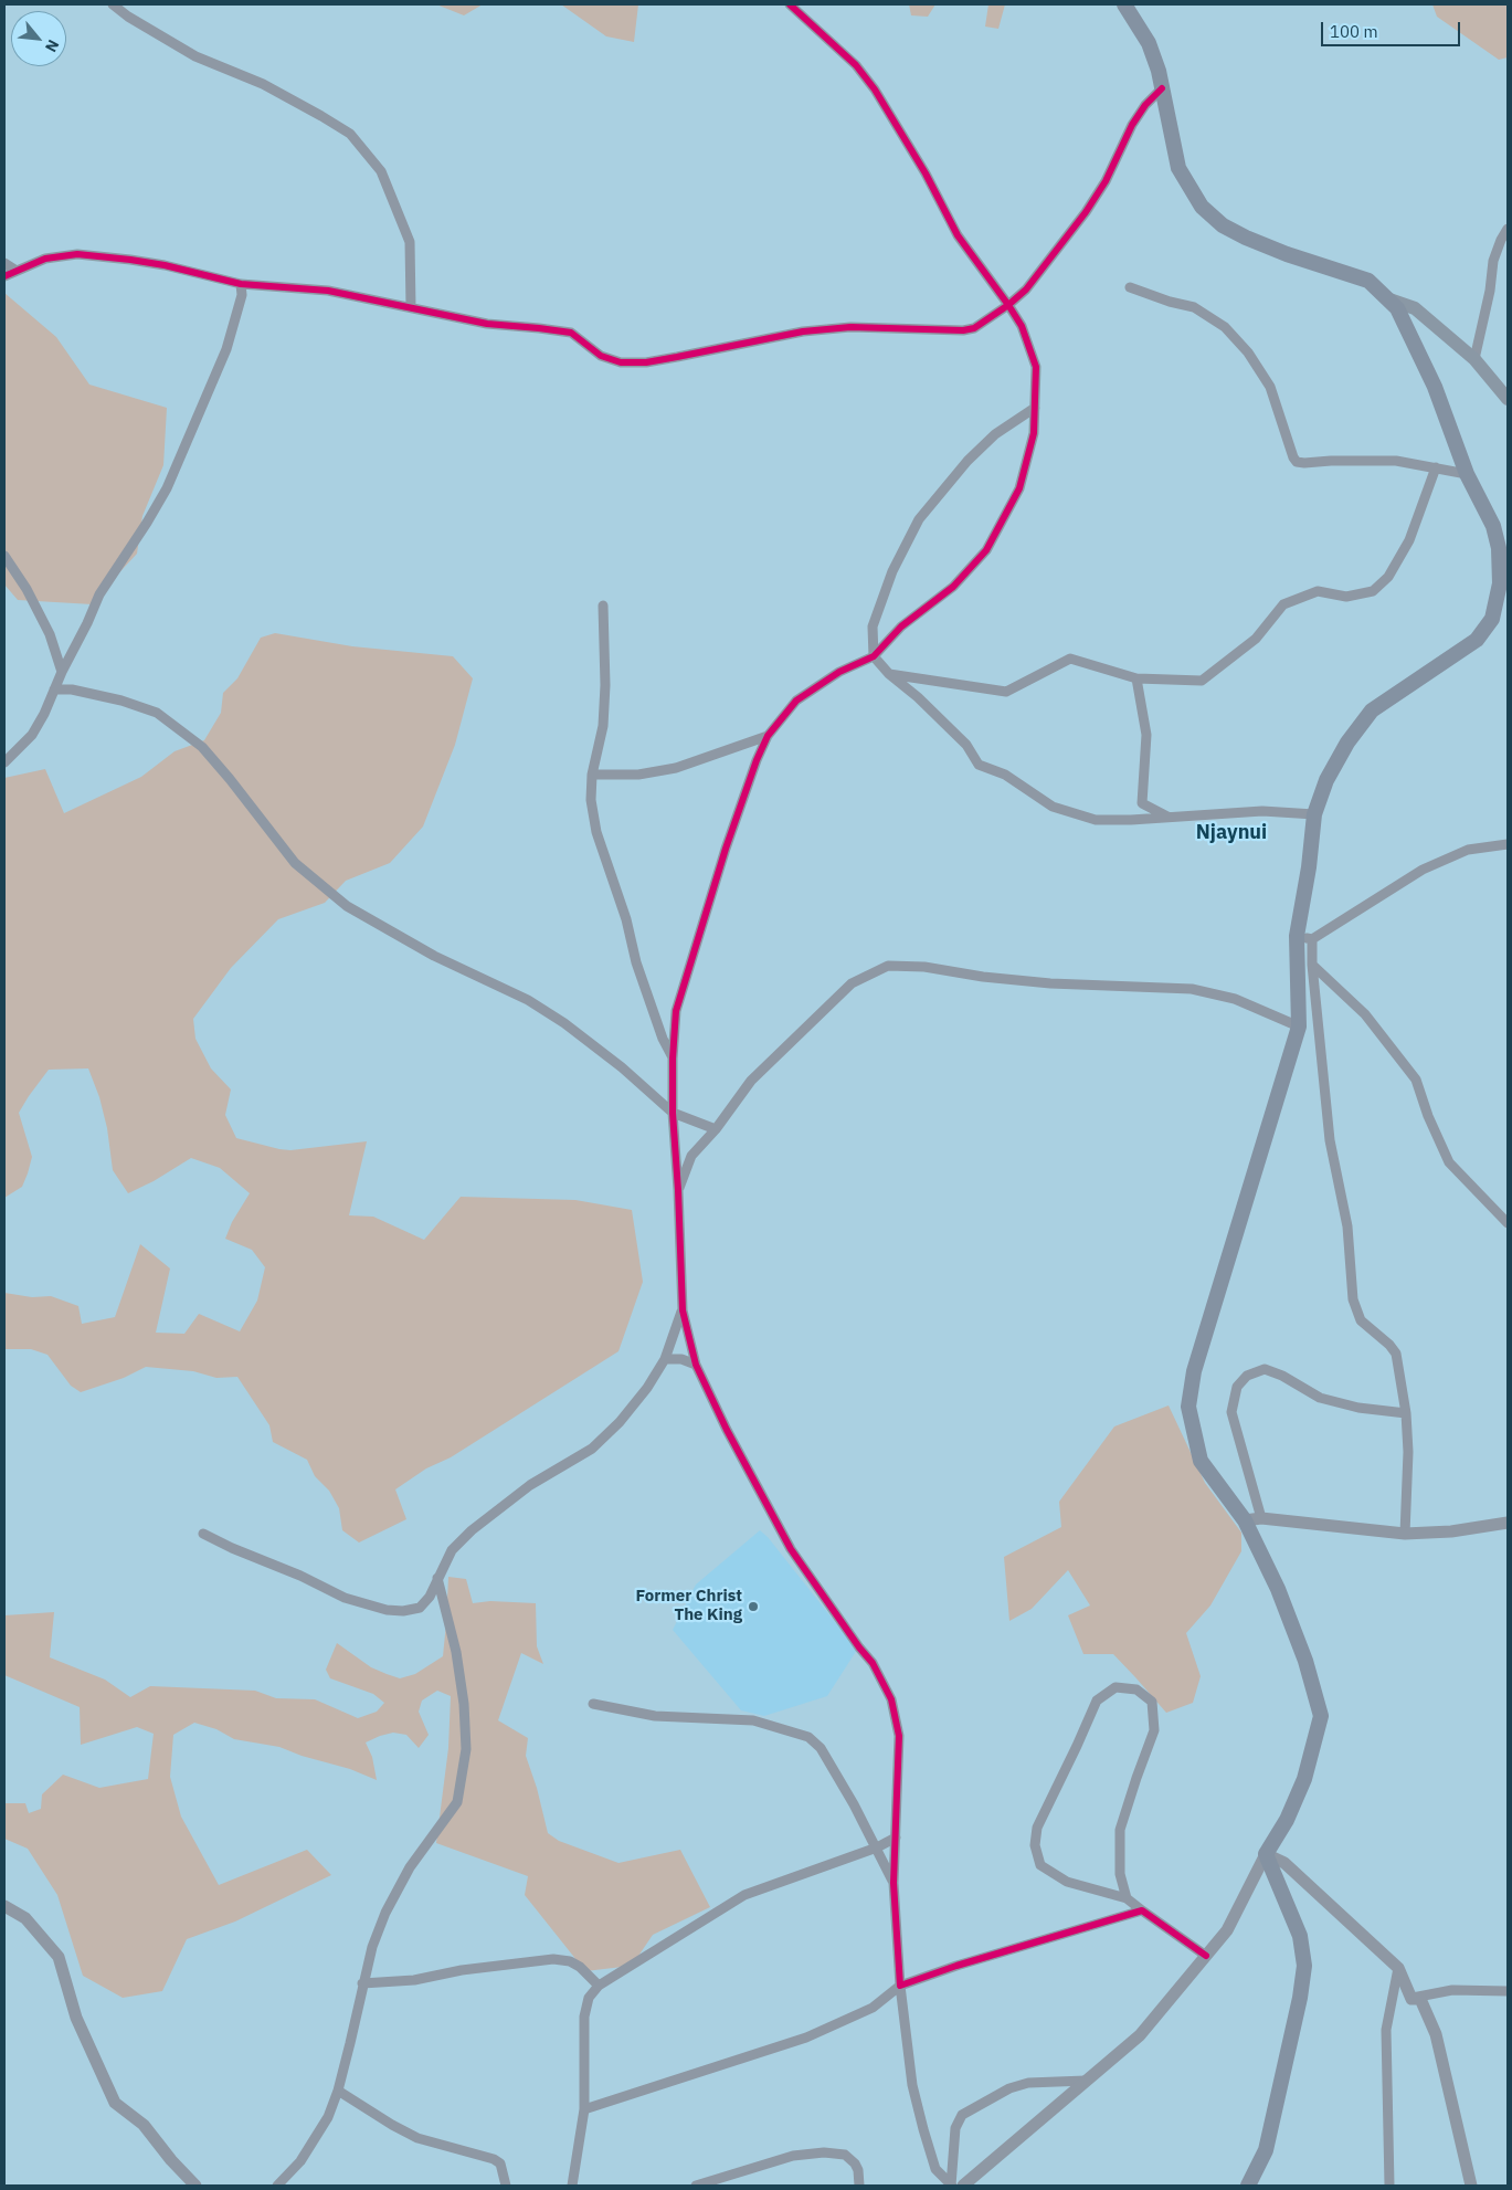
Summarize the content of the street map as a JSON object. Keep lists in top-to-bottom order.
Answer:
{
  "districts": ["Njaynui"],
  "places": ["Former Christ The King"],
  "scale_bar": "100 m",
  "north": "bottom right"
}
